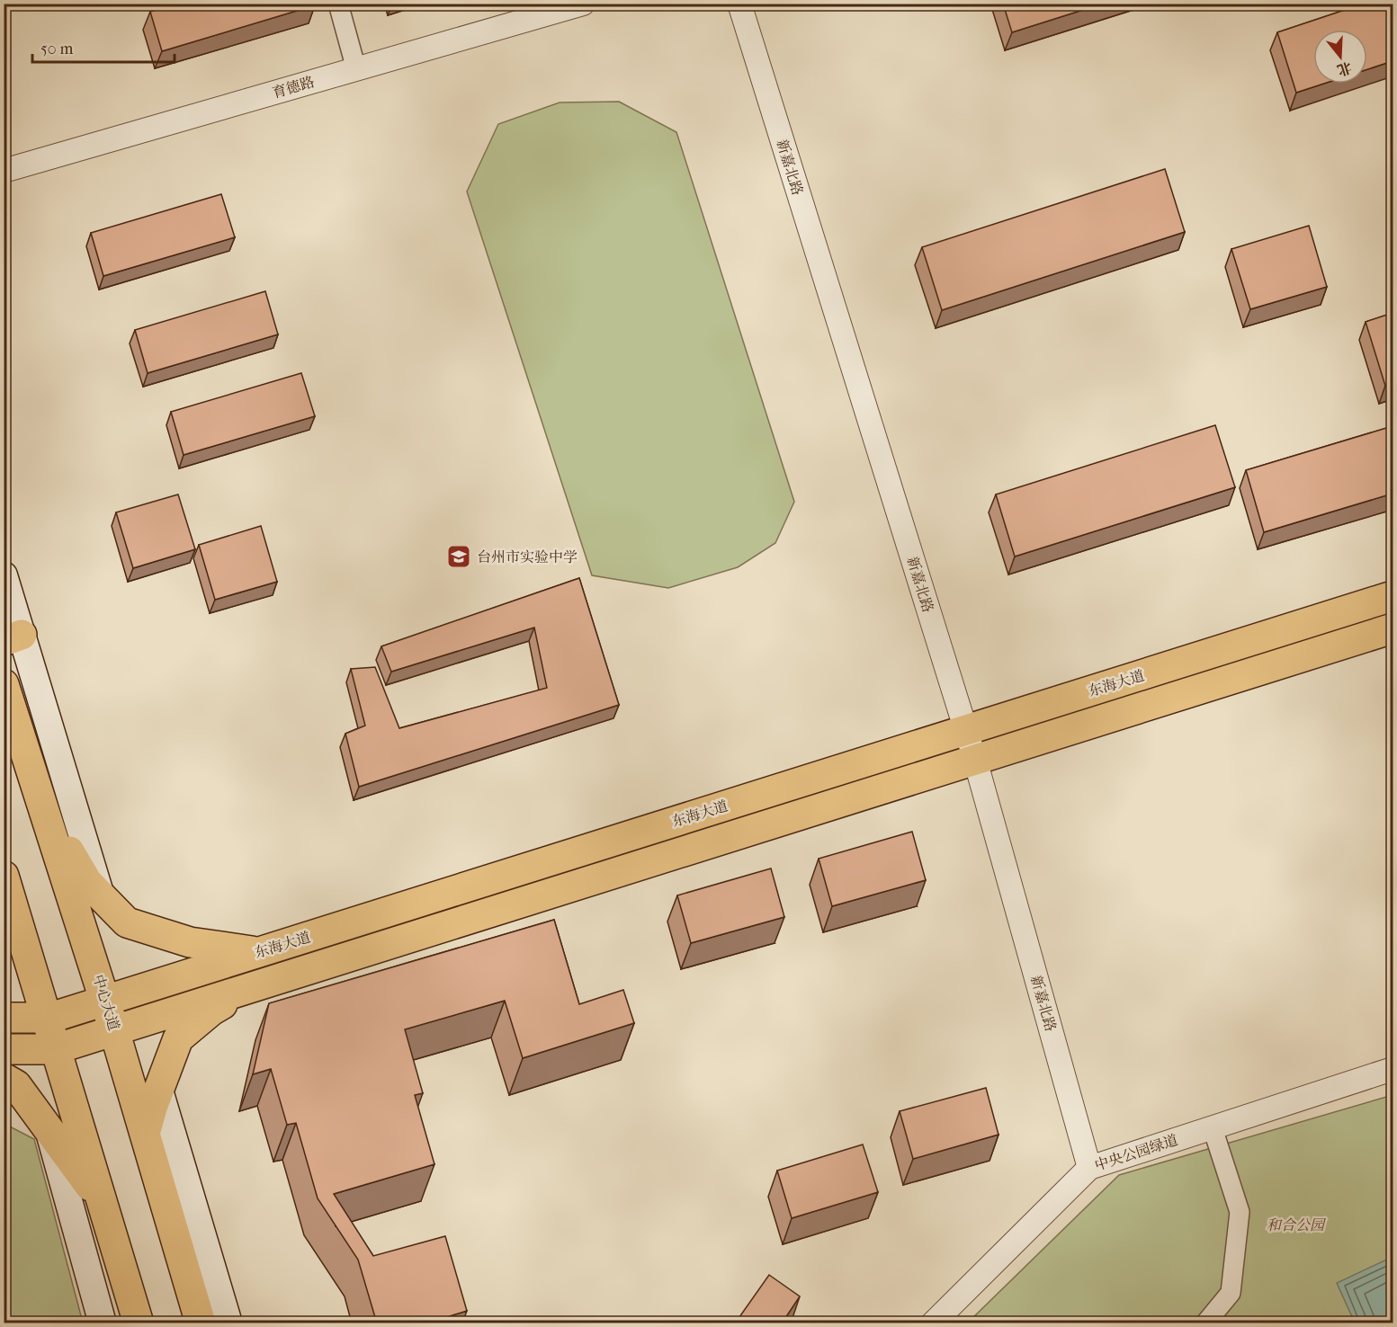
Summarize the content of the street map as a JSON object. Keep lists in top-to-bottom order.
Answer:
{
  "streets": {
    "main road": ["东海大道", "中心大道"],
    "street": ["育德路", "新嘉北路", "中央公园绿道"]
  },
  "crossings": [
    ["新嘉北路", "东海大道"],
    ["新嘉北路", "中央公园绿道"],
    ["东海大道", "中心大道"]
  ],
  "parks": ["和合公园"],
  "places": {
    "school or university": ["台州市实验中学"]
  },
  "scale_bar": "50 m",
  "north": "bottom"
}
